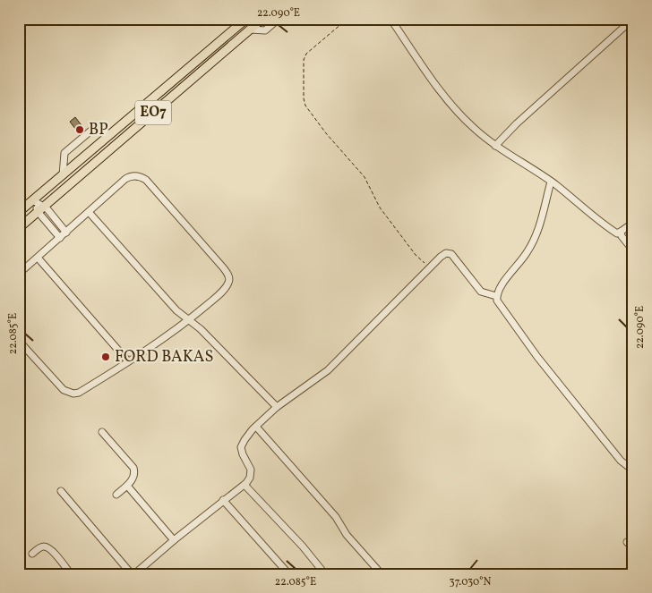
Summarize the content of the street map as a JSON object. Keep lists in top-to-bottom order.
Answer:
{
  "streets": {
    "main road": ["ΕΟ7"]
  },
  "places": ["BP", "FORD BAKAS"],
  "coordinates": ["22.090°E", "22.085°E", "37.030°N"]
}
